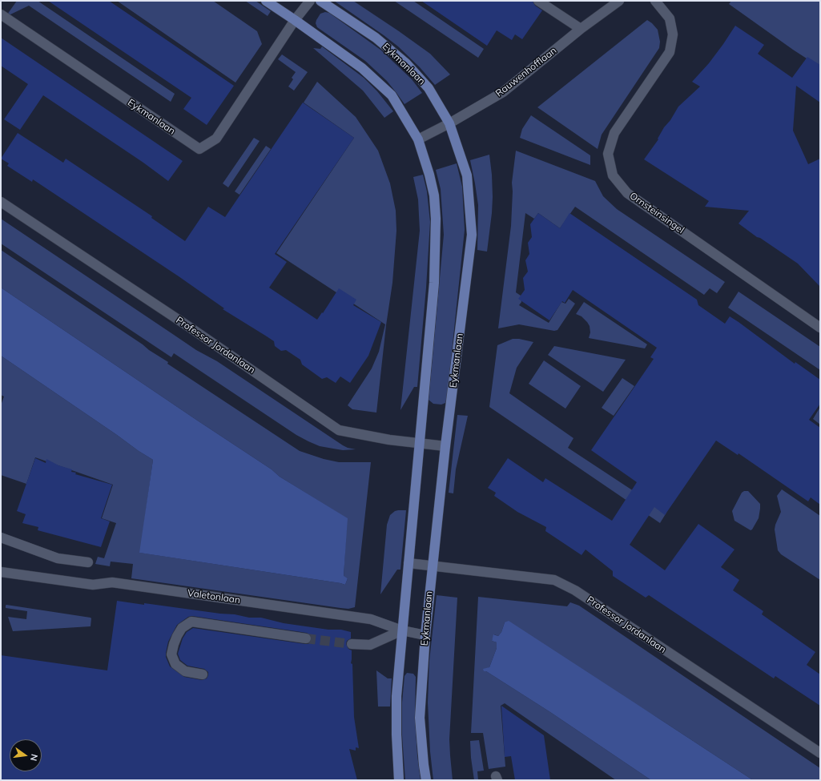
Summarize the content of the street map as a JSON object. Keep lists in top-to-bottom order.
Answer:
{
  "streets": {
    "main road": ["Eykmanlaan"],
    "street": [
      "Rauwenhofflaan",
      "Ornsteinsingel",
      "Professor Jordanlaan",
      "Valetonlaan"
    ]
  },
  "crossings": [
    ["Eykmanlaan", "Rauwenhofflaan"],
    ["Eykmanlaan", "Professor Jordanlaan"],
    ["Eykmanlaan", "Valetonlaan"]
  ],
  "north": "right"
}
